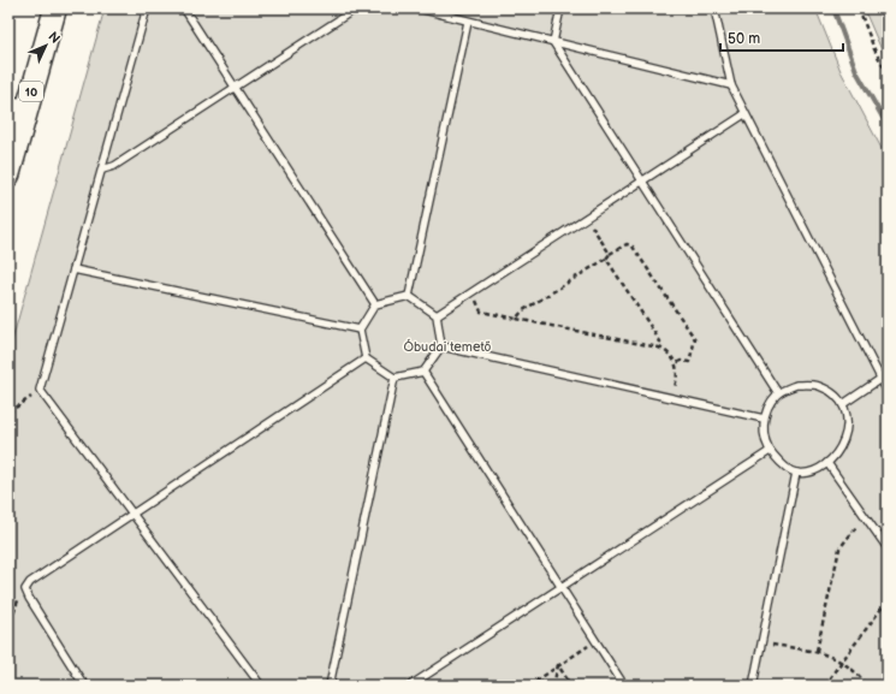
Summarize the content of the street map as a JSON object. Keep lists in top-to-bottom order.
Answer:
{
  "streets": {
    "main road": ["10"]
  },
  "parks": ["Óbudai temető"],
  "scale_bar": "50 m",
  "north": "top right"
}
